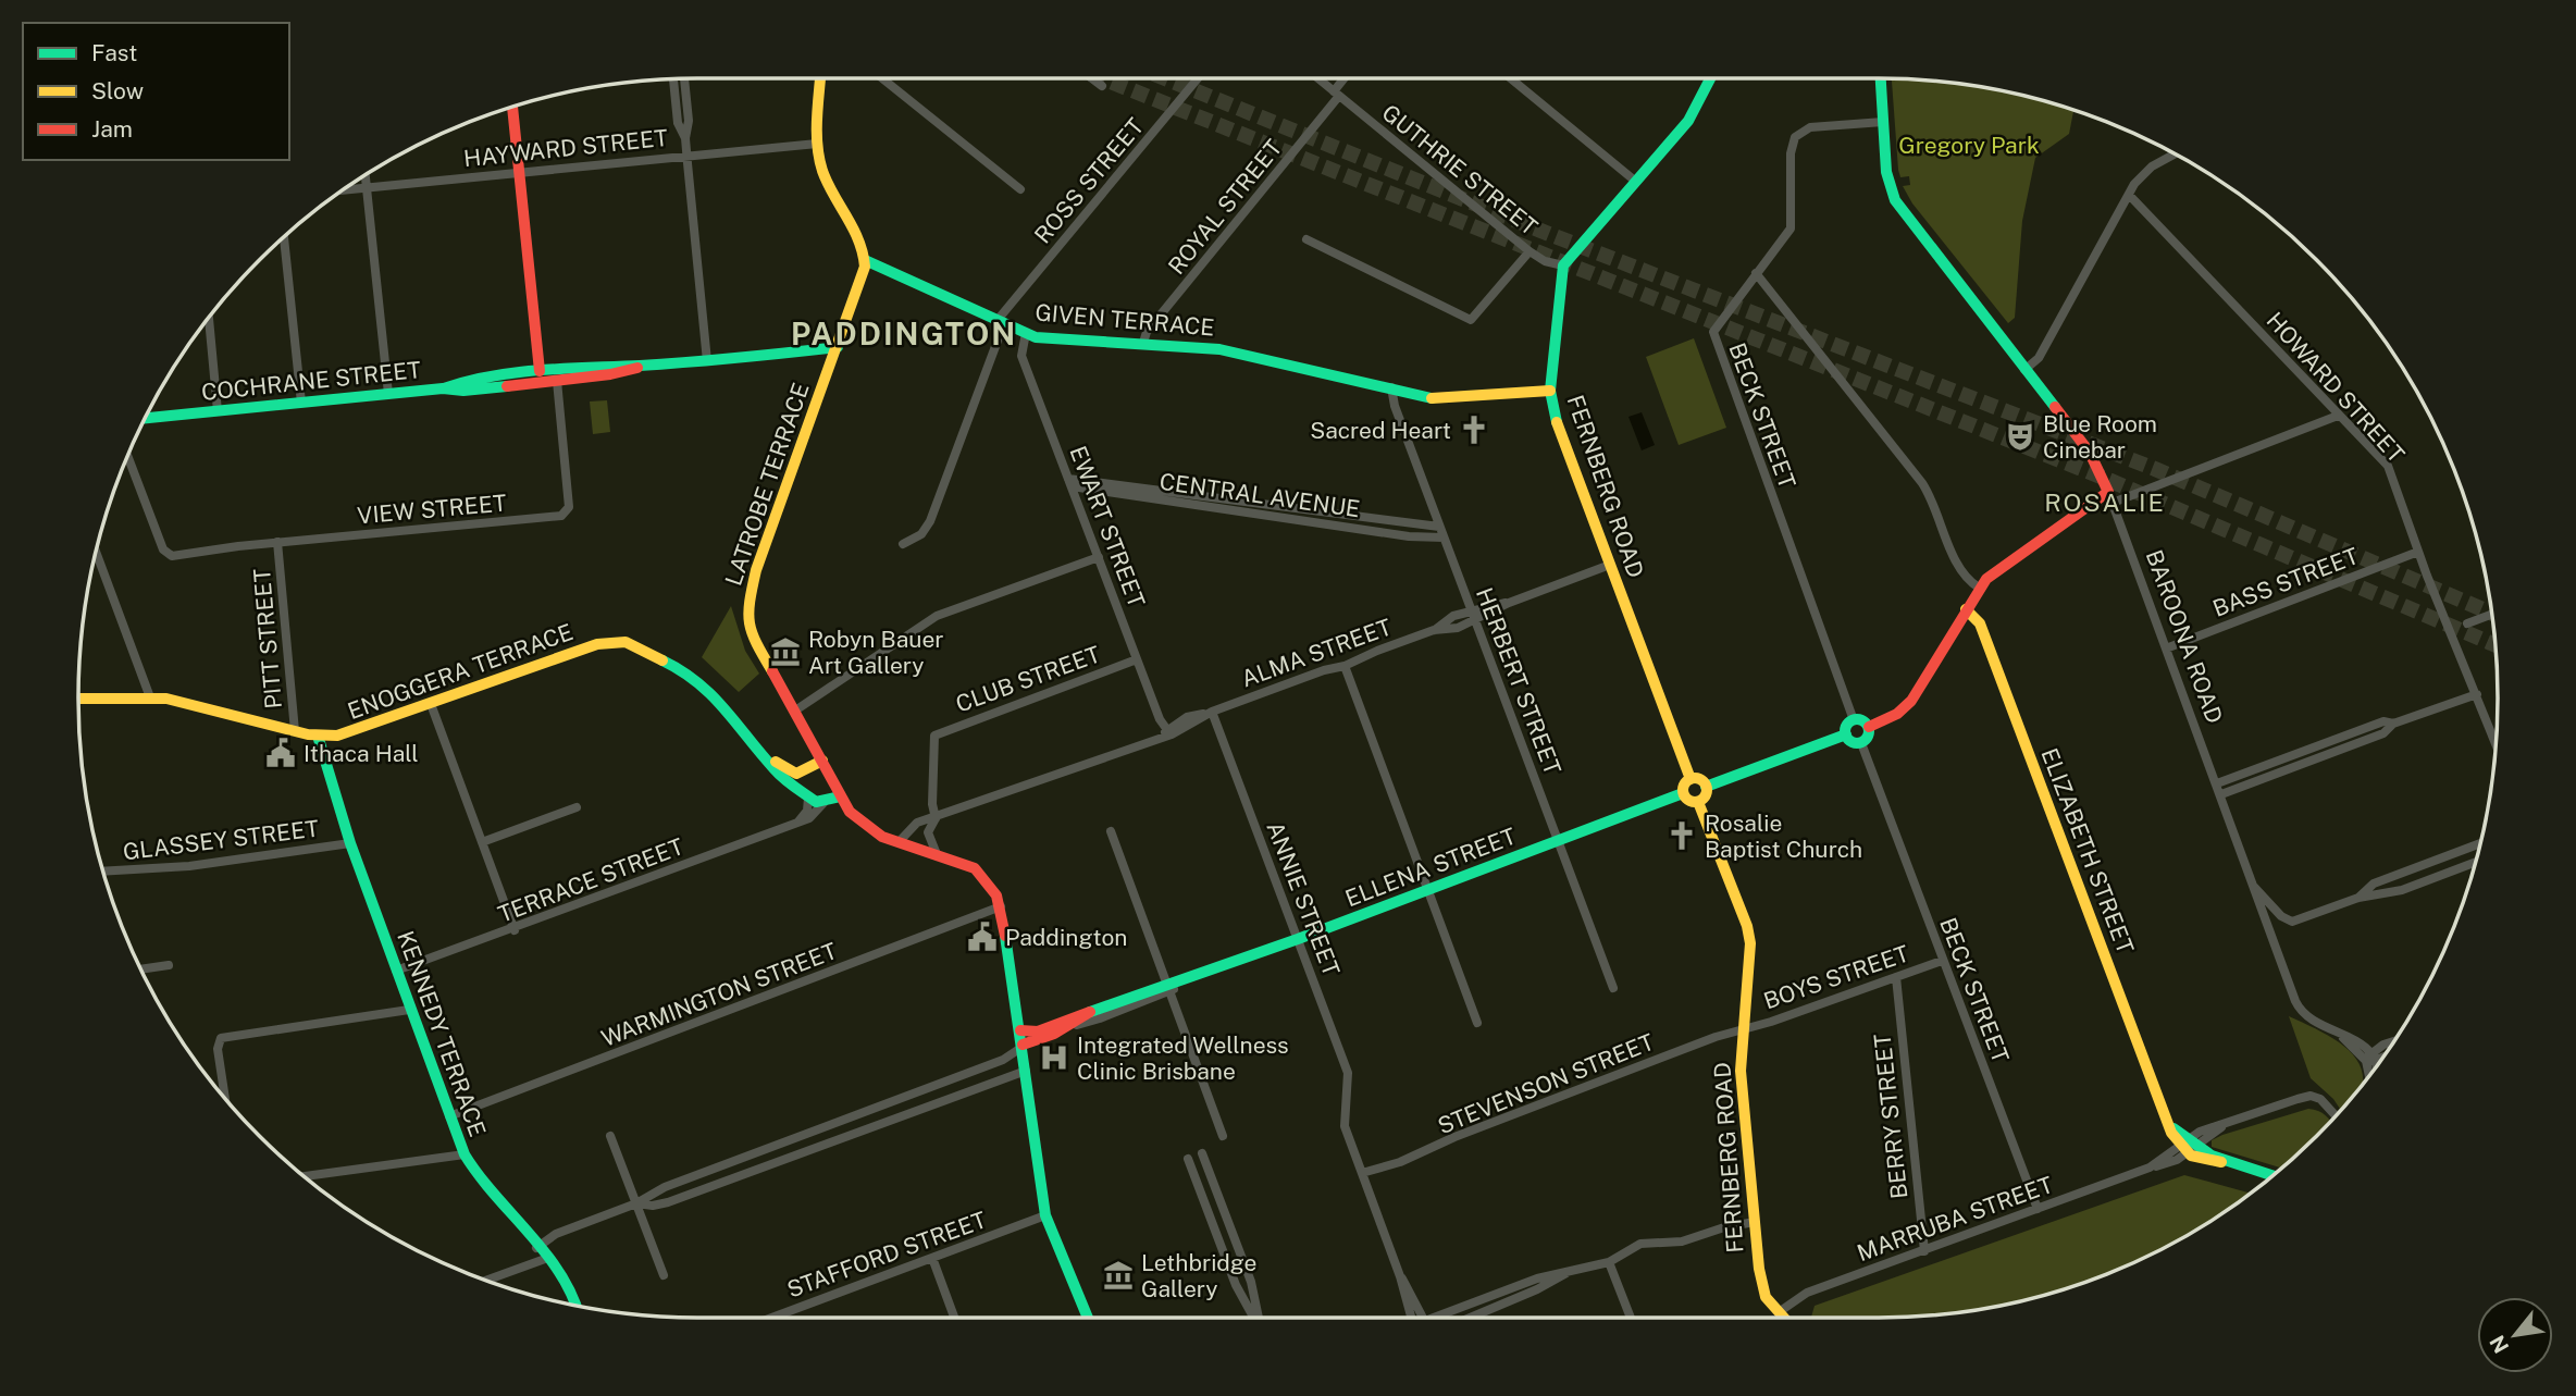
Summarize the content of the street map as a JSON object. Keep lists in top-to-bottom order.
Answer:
{
  "streets": {
    "street": [
      "HAYWARD STREET",
      "GUTHRIE STREET",
      "ROSS STREET",
      "ROYAL STREET",
      "GIVEN TERRACE",
      "COCHRANE STREET",
      "HOWARD STREET",
      "BECK STREET",
      "LATROBE TERRACE",
      "FERNBERG ROAD",
      "CENTRAL AVENUE",
      "VIEW STREET",
      "EWART STREET",
      "BASS STREET",
      "BAROONA ROAD",
      "PITT STREET",
      "ALMA STREET",
      "ENOGGERA TERRACE",
      "CLUB STREET",
      "HERBERT STREET",
      "GLASSEY STREET",
      "ELIZABETH STREET",
      "ELLENA STREET",
      "TERRACE STREET",
      "ANNIE STREET",
      "BOYS STREET",
      "WARMINGTON STREET",
      "KENNEDY TERRACE",
      "STEVENSON STREET",
      "BERRY STREET",
      "MARRUBA STREET",
      "STAFFORD STREET"
    ]
  },
  "crossings": [
    ["GUTHRIE STREET", "ROYAL STREET"],
    ["GUTHRIE STREET", "FERNBERG ROAD"],
    ["ROSS STREET", "GIVEN TERRACE"],
    ["ROYAL STREET", "GIVEN TERRACE"],
    ["GIVEN TERRACE", "LATROBE TERRACE"],
    ["GIVEN TERRACE", "FERNBERG ROAD"],
    ["GIVEN TERRACE", "EWART STREET"],
    ["GIVEN TERRACE", "HERBERT STREET"],
    ["COCHRANE STREET", "LATROBE TERRACE"],
    ["COCHRANE STREET", "VIEW STREET"],
    ["HOWARD STREET", "BASS STREET"],
    ["BECK STREET", "BAROONA ROAD"],
    ["BECK STREET", "BOYS STREET"],
    ["BECK STREET", "MARRUBA STREET"],
    ["LATROBE TERRACE", "ALMA STREET"],
    ["LATROBE TERRACE", "ELLENA STREET"],
    ["LATROBE TERRACE", "WARMINGTON STREET"],
    ["LATROBE TERRACE", "STAFFORD STREET"],
    ["FERNBERG ROAD", "ALMA STREET"],
    ["FERNBERG ROAD", "ELLENA STREET"],
    ["FERNBERG ROAD", "BOYS STREET"],
    ["FERNBERG ROAD", "STEVENSON STREET"],
    ["FERNBERG ROAD", "MARRUBA STREET"],
    ["CENTRAL AVENUE", "EWART STREET"],
    ["CENTRAL AVENUE", "HERBERT STREET"],
    ["VIEW STREET", "PITT STREET"],
    ["EWART STREET", "ALMA STREET"],
    ["EWART STREET", "CLUB STREET"],
    ["BASS STREET", "BAROONA ROAD"],
    ["PITT STREET", "ENOGGERA TERRACE"],
    ["ALMA STREET", "CLUB STREET"],
    ["ALMA STREET", "HERBERT STREET"],
    ["ALMA STREET", "ANNIE STREET"],
    ["ENOGGERA TERRACE", "TERRACE STREET"],
    ["ENOGGERA TERRACE", "KENNEDY TERRACE"],
    ["HERBERT STREET", "ELLENA STREET"],
    ["GLASSEY STREET", "KENNEDY TERRACE"],
    ["ELIZABETH STREET", "MARRUBA STREET"],
    ["ELLENA STREET", "ANNIE STREET"],
    ["TERRACE STREET", "KENNEDY TERRACE"],
    ["ANNIE STREET", "STEVENSON STREET"],
    ["BOYS STREET", "STEVENSON STREET"],
    ["BOYS STREET", "BERRY STREET"],
    ["WARMINGTON STREET", "KENNEDY TERRACE"],
    ["BERRY STREET", "MARRUBA STREET"]
  ],
  "districts": ["PADDINGTON", "ROSALIE"],
  "parks": ["Gregory Park"],
  "places": {
    "church": ["Sacred Heart", "Rosalie Baptist Church"],
    "theatre": ["Blue Room Cinebar"],
    "museum": ["Robyn Bauer Art Gallery", "Lethbridge Gallery"],
    "public building": ["Ithaca Hall", "Paddington"],
    "hospital": ["Integrated Wellness Clinic Brisbane"]
  },
  "legend": ["Fast", "Slow", "Jam"],
  "north": "bottom left"
}
